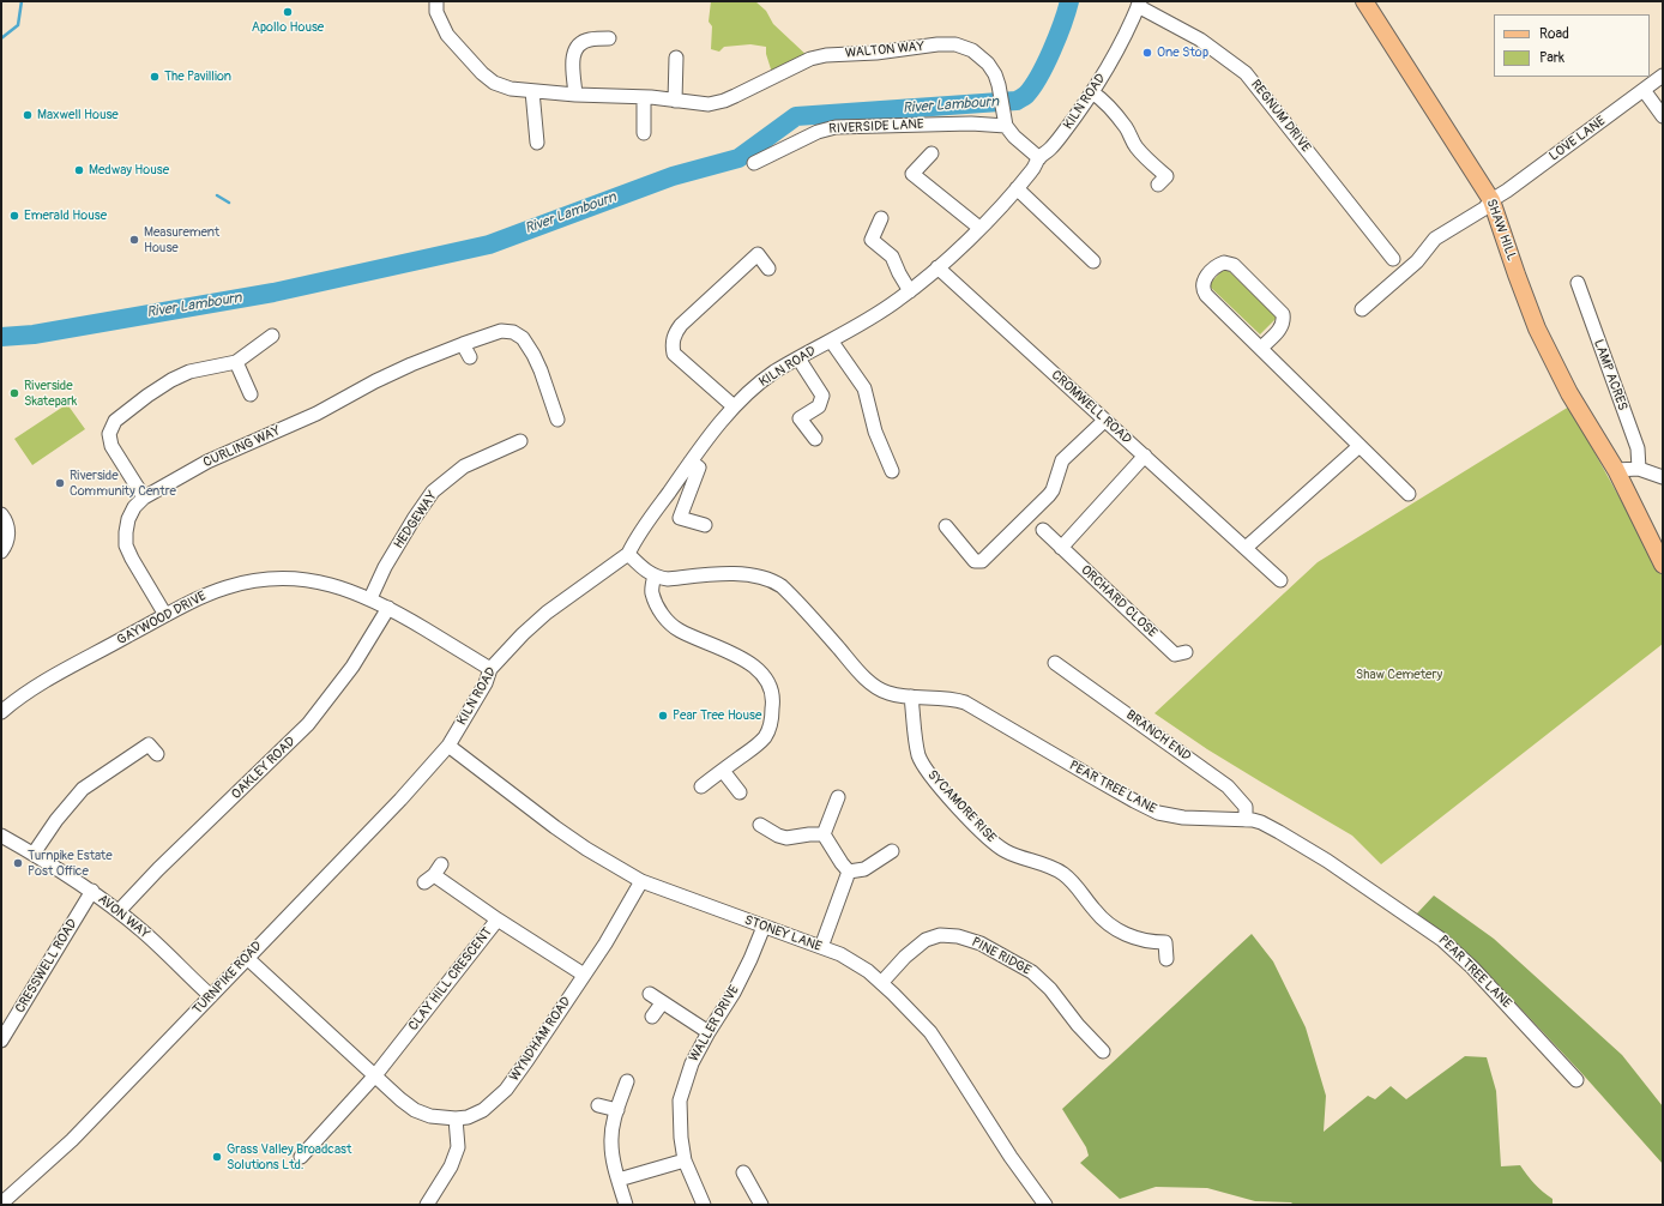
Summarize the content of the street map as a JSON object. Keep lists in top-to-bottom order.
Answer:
{
  "streets": {
    "main road": ["SHAW HILL"],
    "street": [
      "WALTON WAY",
      "KILN ROAD",
      "REGNUM DRIVE",
      "RIVERSIDE LANE",
      "LOVE LANE",
      "LAMP ACRES",
      "CROMWELL ROAD",
      "CURLING WAY",
      "HEDGEWAY",
      "ORCHARD CLOSE",
      "GAYWOOD DRIVE",
      "BRANCH END",
      "OAKLEY ROAD",
      "PEAR TREE LANE",
      "SYCAMORE RISE",
      "AVON WAY",
      "STONEY LANE",
      "PINE RIDGE",
      "CRESSWELL ROAD",
      "TURNPIKE ROAD",
      "CLAY HILL CRESCENT",
      "WALLER DRIVE",
      "WYNDHAM ROAD"
    ]
  },
  "crossings": [
    ["WALTON WAY", "RIVERSIDE LANE"],
    ["KILN ROAD", "REGNUM DRIVE"],
    ["KILN ROAD", "CROMWELL ROAD"],
    ["KILN ROAD", "GAYWOOD DRIVE"],
    ["KILN ROAD", "PEAR TREE LANE"],
    ["KILN ROAD", "STONEY LANE"],
    ["KILN ROAD", "TURNPIKE ROAD"],
    ["LOVE LANE", "SHAW HILL"],
    ["CURLING WAY", "GAYWOOD DRIVE"],
    ["HEDGEWAY", "GAYWOOD DRIVE"],
    ["GAYWOOD DRIVE", "OAKLEY ROAD"],
    ["BRANCH END", "PEAR TREE LANE"],
    ["OAKLEY ROAD", "AVON WAY"],
    ["PEAR TREE LANE", "SYCAMORE RISE"],
    ["AVON WAY", "CRESSWELL ROAD"],
    ["AVON WAY", "TURNPIKE ROAD"],
    ["STONEY LANE", "PINE RIDGE"],
    ["STONEY LANE", "TURNPIKE ROAD"],
    ["STONEY LANE", "WALLER DRIVE"],
    ["STONEY LANE", "WYNDHAM ROAD"],
    ["TURNPIKE ROAD", "WYNDHAM ROAD"],
    ["CLAY HILL CRESCENT", "WYNDHAM ROAD"]
  ],
  "water": ["River Lambourn"],
  "parks": ["Shaw Cemetery"],
  "places": [
    "Apollo House",
    "One Stop",
    "The Pavillion",
    "Maxwell House",
    "Medway House",
    "Emerald House",
    "Measurement House",
    "Riverside Skatepark",
    "Riverside Community Centre",
    "Pear Tree House",
    "Turnpike Estate Post Office",
    "Grass Valley Broadcast Solutions Ltd."
  ],
  "legend": ["Road", "Park"]
}
